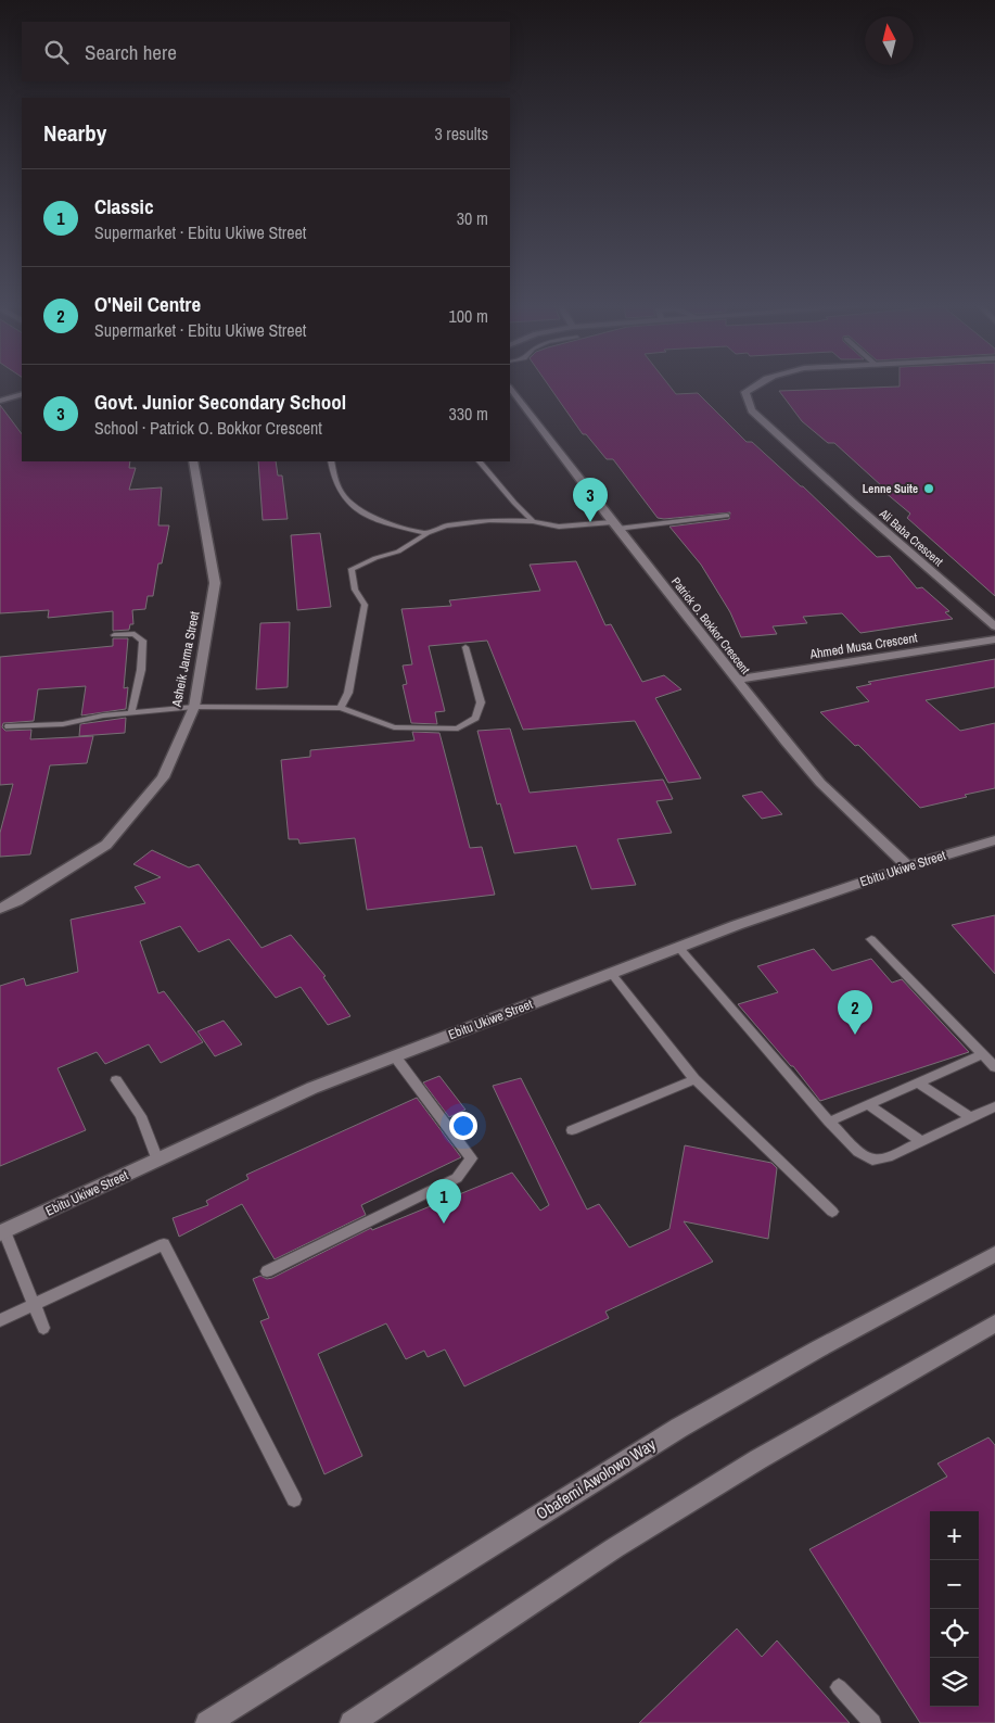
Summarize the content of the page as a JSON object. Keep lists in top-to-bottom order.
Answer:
{
  "streets": {
    "street": [
      "Ali Baba Crescent",
      "Patrick O. Bokkor Crescent",
      "Ahmed Musa Crescent",
      "Asheik Jarma Street",
      "Ebitu Ukiwe Street",
      "Obafemi Awolowo Way"
    ]
  },
  "crossings": [
    ["Patrick O. Bokkor Crescent", "Ahmed Musa Crescent"],
    ["Patrick O. Bokkor Crescent", "Ebitu Ukiwe Street"]
  ],
  "places": ["Lenne Suite"],
  "north": "top",
  "page": {
    "search": "Search here",
    "heading": ["Nearby", "3 results"],
    "list": [
      {
        "mark": "1",
        "name": "Classic",
        "note": "Supermarket · Ebitu Ukiwe Street",
        "value": "30 m"
      },
      {
        "mark": "2",
        "name": "O'Neil Centre",
        "note": "Supermarket · Ebitu Ukiwe Street",
        "value": "100 m"
      },
      {
        "mark": "3",
        "name": "Govt. Junior Secondary School",
        "note": "School · Patrick O. Bokkor Crescent",
        "value": "330 m"
      }
    ],
    "pins": ["3", "2", "1"],
    "map_buttons": ["+", "−"]
  }
}
